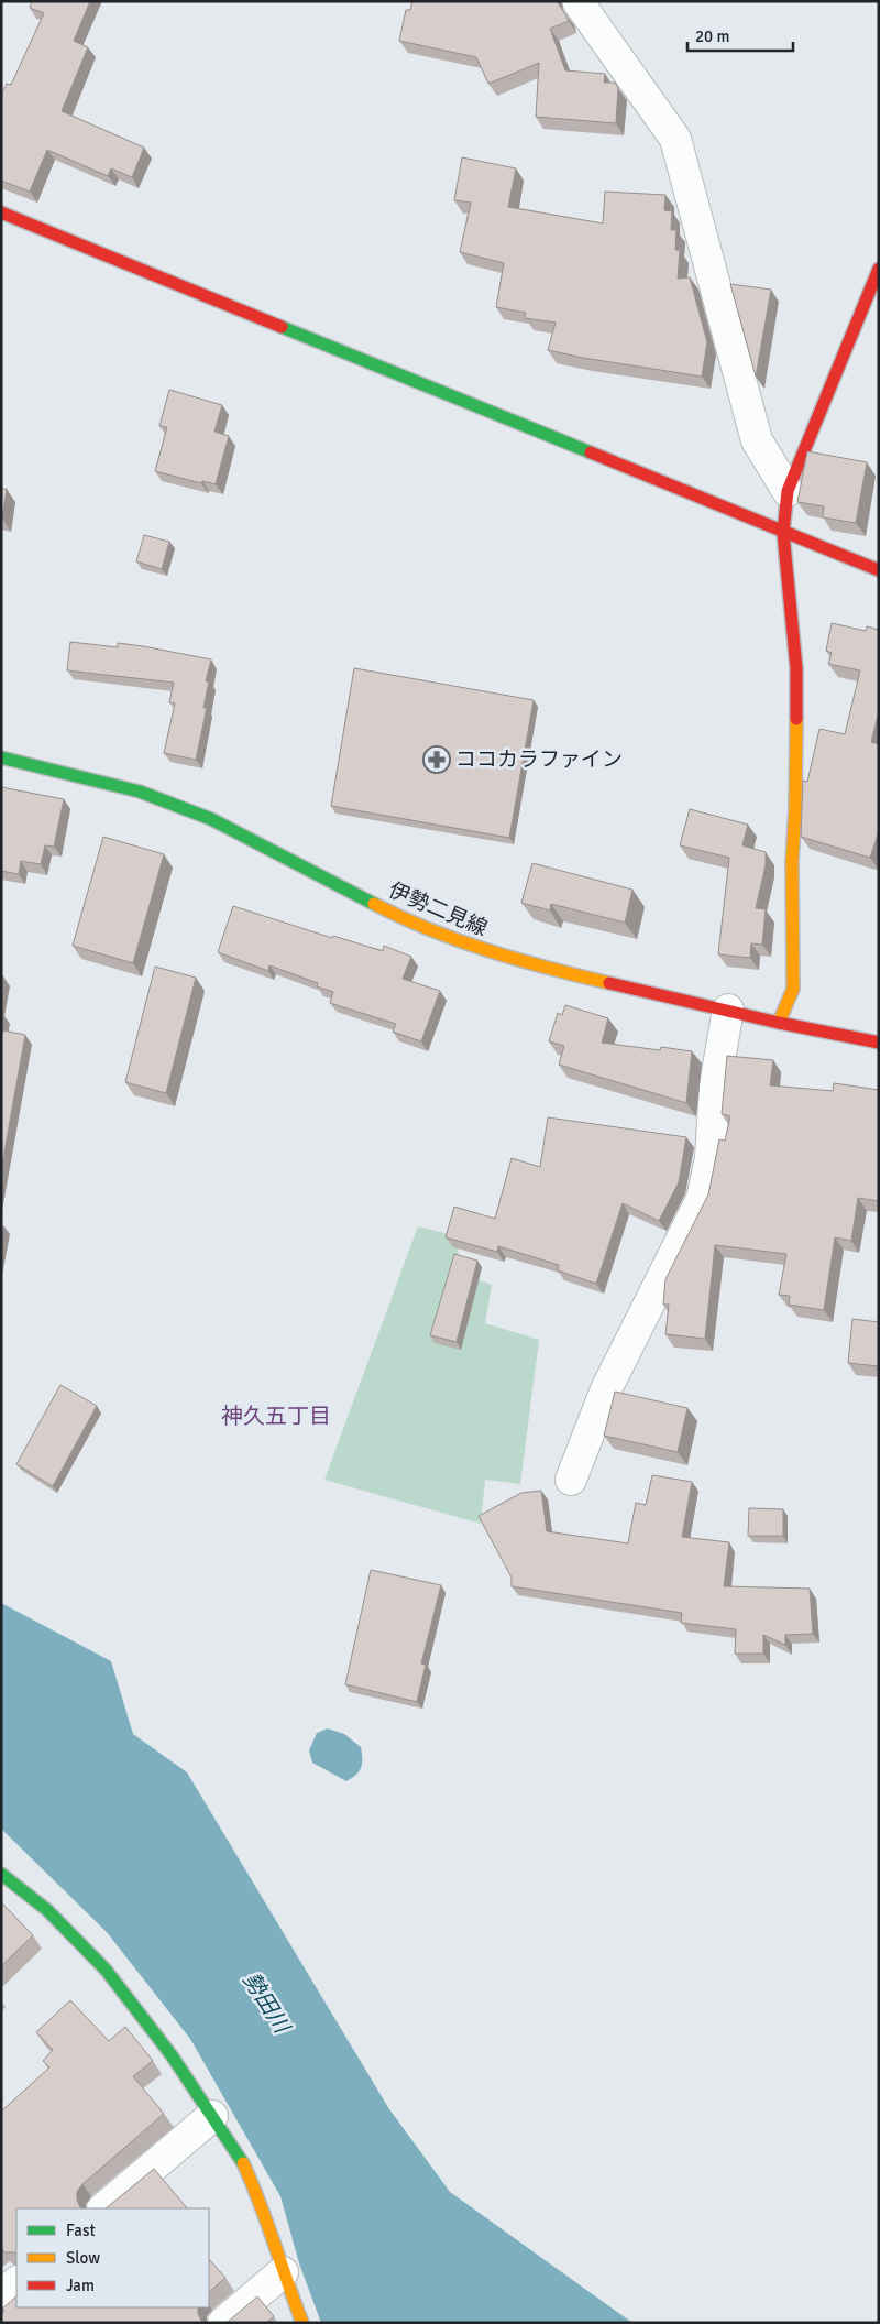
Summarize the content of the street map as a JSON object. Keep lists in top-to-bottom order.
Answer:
{
  "streets": {
    "street": ["伊勢二見線"]
  },
  "districts": ["神久五丁目"],
  "water": ["勢田川"],
  "places": {
    "pharmacy": ["ココカラファイン"]
  },
  "legend": ["Fast", "Slow", "Jam"],
  "scale_bar": "20 m"
}
